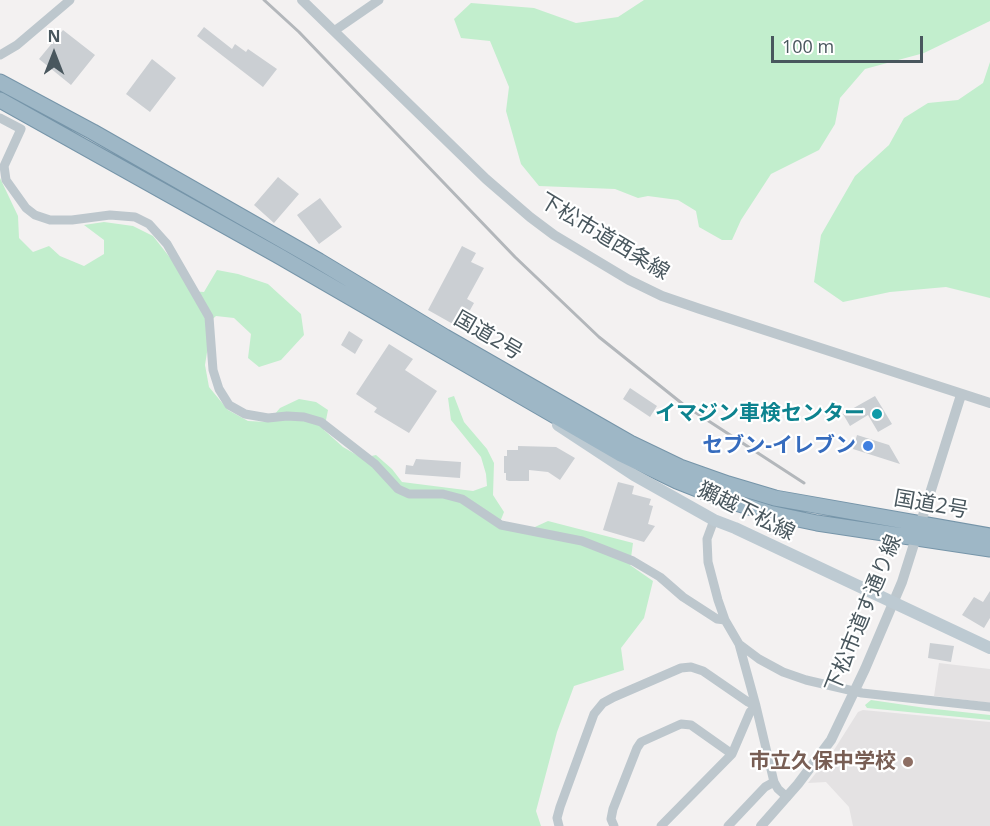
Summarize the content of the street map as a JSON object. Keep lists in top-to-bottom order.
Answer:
{
  "streets": {
    "highway": ["国道2号"],
    "main road": ["獺越下松線"],
    "street": ["下松市道西条線", "下松市道す通り線"]
  },
  "crossings": [
    ["下松市道西条線", "下松市道す通り線"],
    ["国道2号", "獺越下松線"],
    ["国道2号", "下松市道す通り線"],
    ["獺越下松線", "下松市道す通り線"]
  ],
  "places": ["イマジン車検センター", "セブン-イレブン", "市立久保中学校"],
  "scale_bar": "100 m",
  "north": "top"
}
